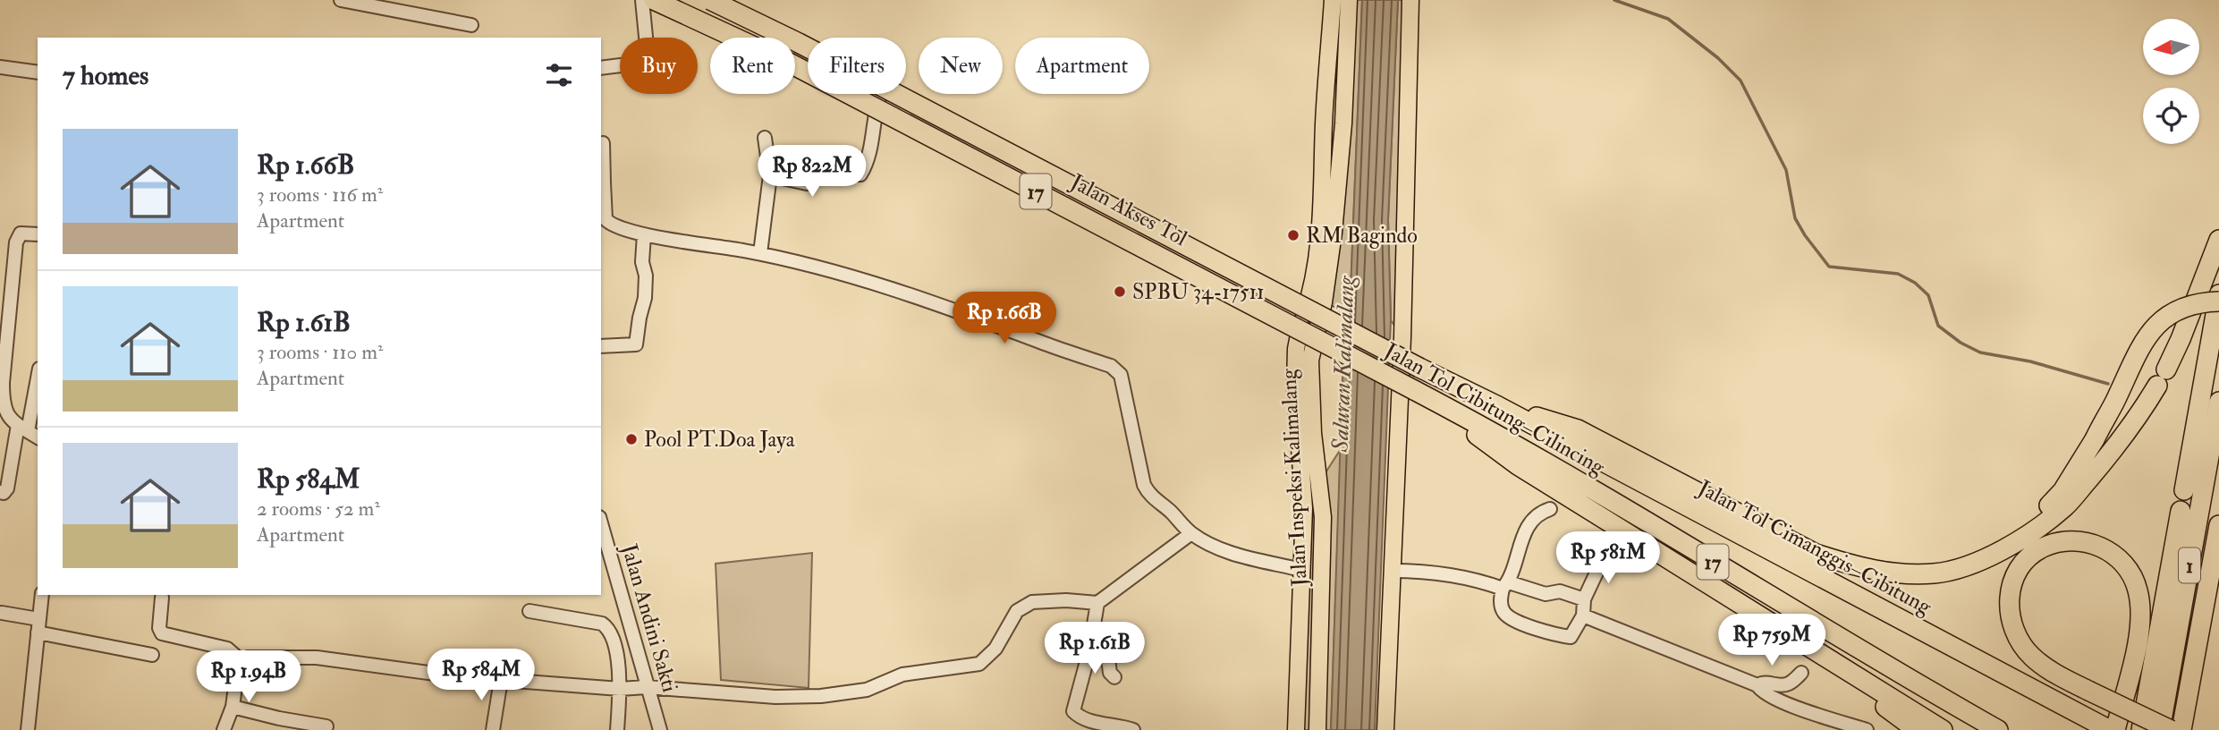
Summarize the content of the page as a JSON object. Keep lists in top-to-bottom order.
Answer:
{
  "streets": {
    "highway": [
      "17",
      "Jalan Tol Cibitung–Cilincing",
      "Jalan Tol Cimanggis–Cibitung",
      "1"
    ],
    "main road": ["Jalan Akses Tol", "Jalan Inspeksi Kalimalang"],
    "street": ["Jalan Andini Sakti"]
  },
  "crossings": [
    ["Jalan Akses Tol", "Jalan Tol Cibitung–Cilincing"],
    ["Jalan Akses Tol", "Jalan Inspeksi Kalimalang"],
    ["Jalan Tol Cibitung–Cilincing", "Jalan Tol Cimanggis–Cibitung"]
  ],
  "water": ["Saluran Kalimalang"],
  "places": ["RM Bagindo", "SPBU 34-17511", "Pool PT.Doa Jaya"],
  "north": "left",
  "page": {
    "chip": [
      "Buy",
      "Rent",
      "Filters",
      "New",
      "Apartment"
    ],
    "heading": "7 homes",
    "list": [
      {
        "name": "Rp 1.66B",
        "note": "3 rooms · 116 m² · Apartment"
      },
      {
        "name": "Rp 1.61B",
        "note": "3 rooms · 110 m² · Apartment"
      },
      {
        "name": "Rp 584M",
        "note": "2 rooms · 52 m² · Apartment"
      }
    ],
    "price": [
      "Rp 822M",
      "Rp 1.66B",
      "Rp 581M",
      "Rp 759M",
      "Rp 1.61B",
      "Rp 584M",
      "Rp 1.94B"
    ]
  }
}
